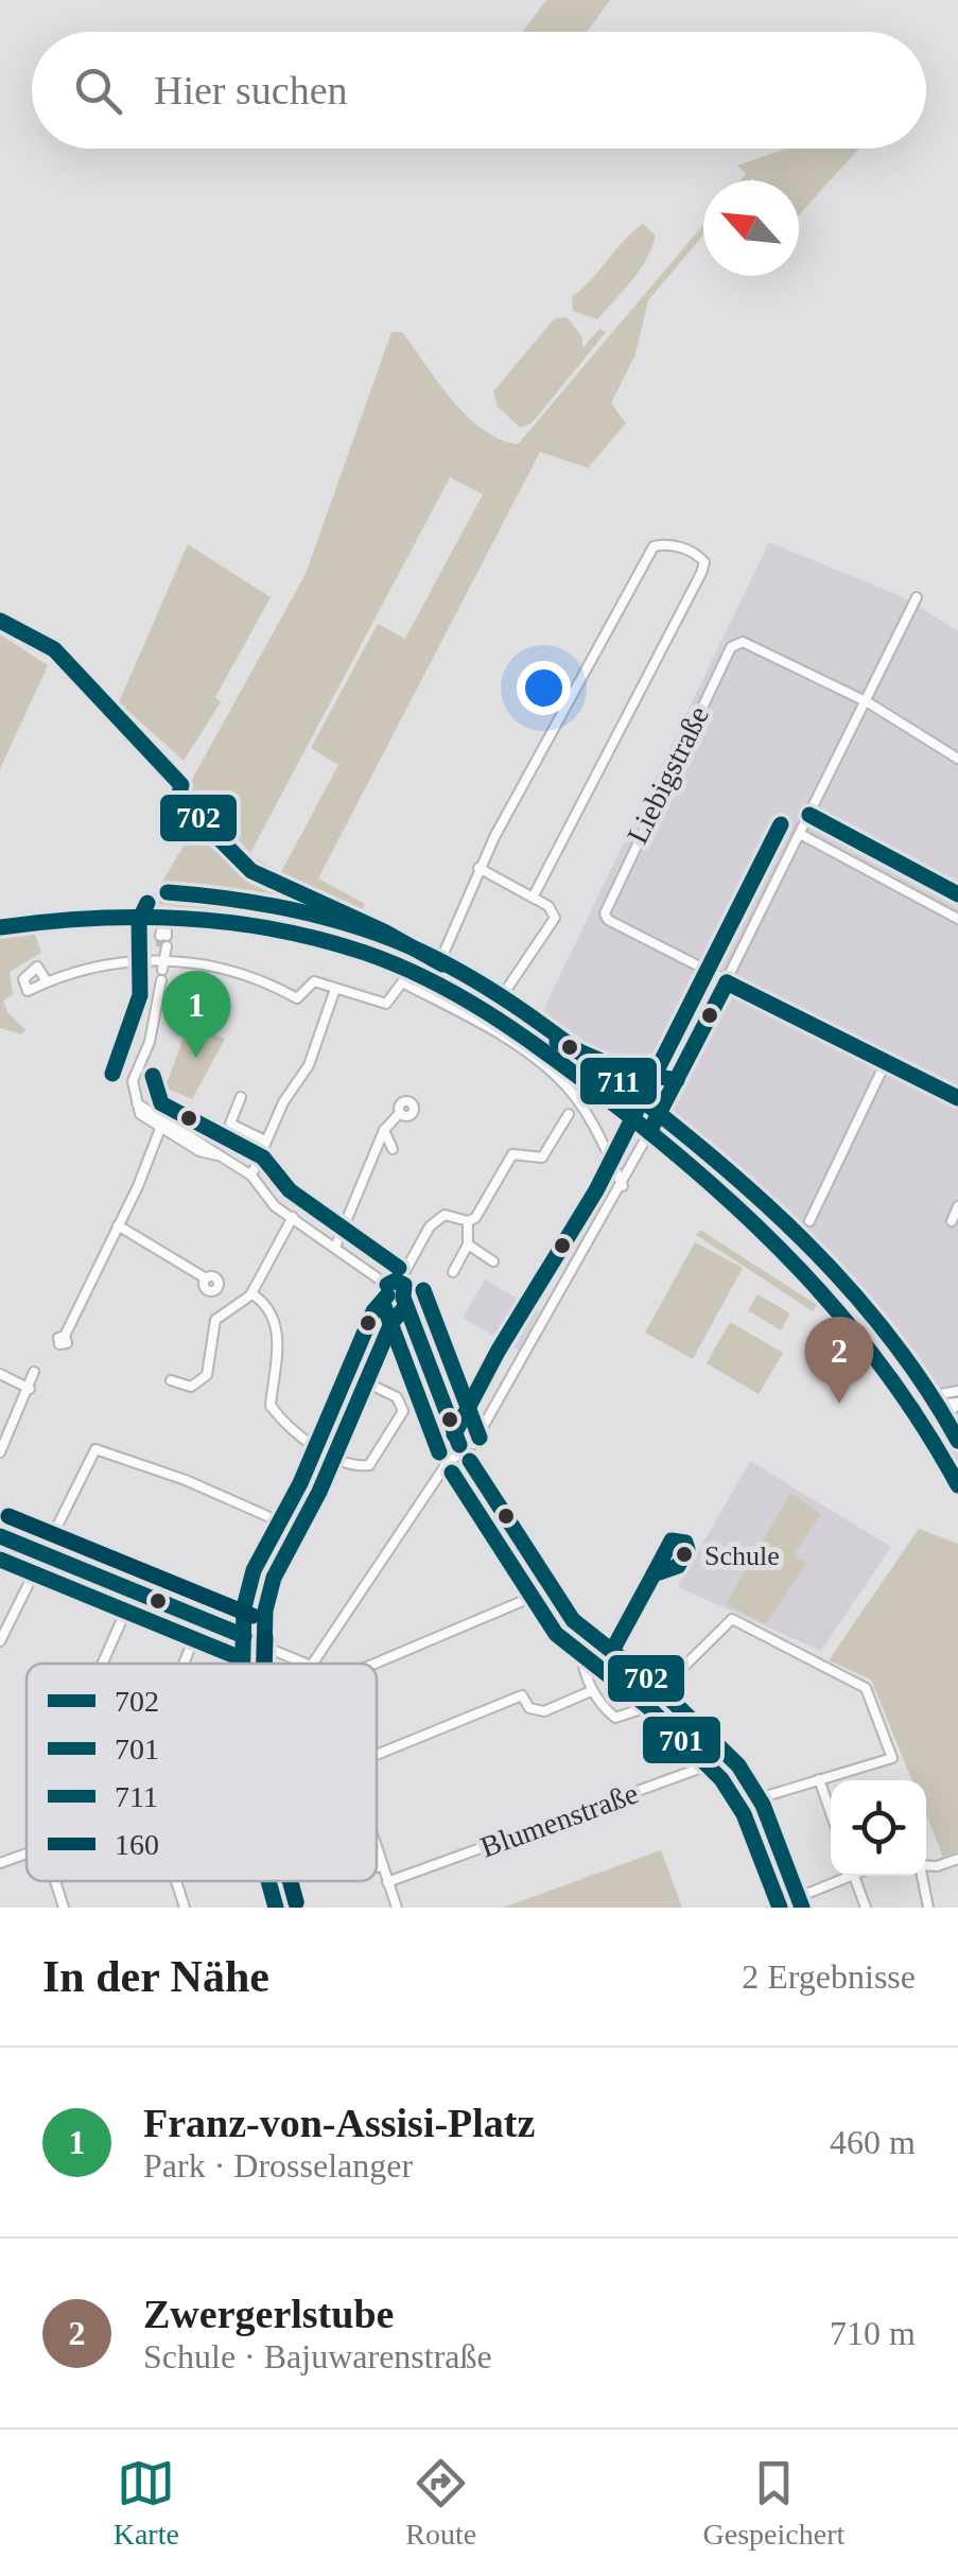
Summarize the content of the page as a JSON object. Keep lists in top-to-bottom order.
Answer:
{
  "streets": {
    "street": ["Liebigstraße", "Blumenstraße"]
  },
  "places": ["Schule"],
  "lines": [
    "transit line 702",
    "transit line 711",
    "transit line 701",
    "transit line 160"
  ],
  "legend": [
    "702",
    "701",
    "711",
    "160"
  ],
  "north": "top left",
  "page": {
    "search": "Hier suchen",
    "pins": ["1", "2"],
    "heading": ["In der Nähe", "2 Ergebnisse"],
    "list": [
      {
        "mark": "1",
        "name": "Franz-von-Assisi-Platz",
        "note": "Park · Drosselanger",
        "value": "460 m"
      },
      {
        "mark": "2",
        "name": "Zwergerlstube",
        "note": "Schule · Bajuwarenstraße",
        "value": "710 m"
      }
    ],
    "nav": ["Karte", "Route", "Gespeichert"]
  }
}
